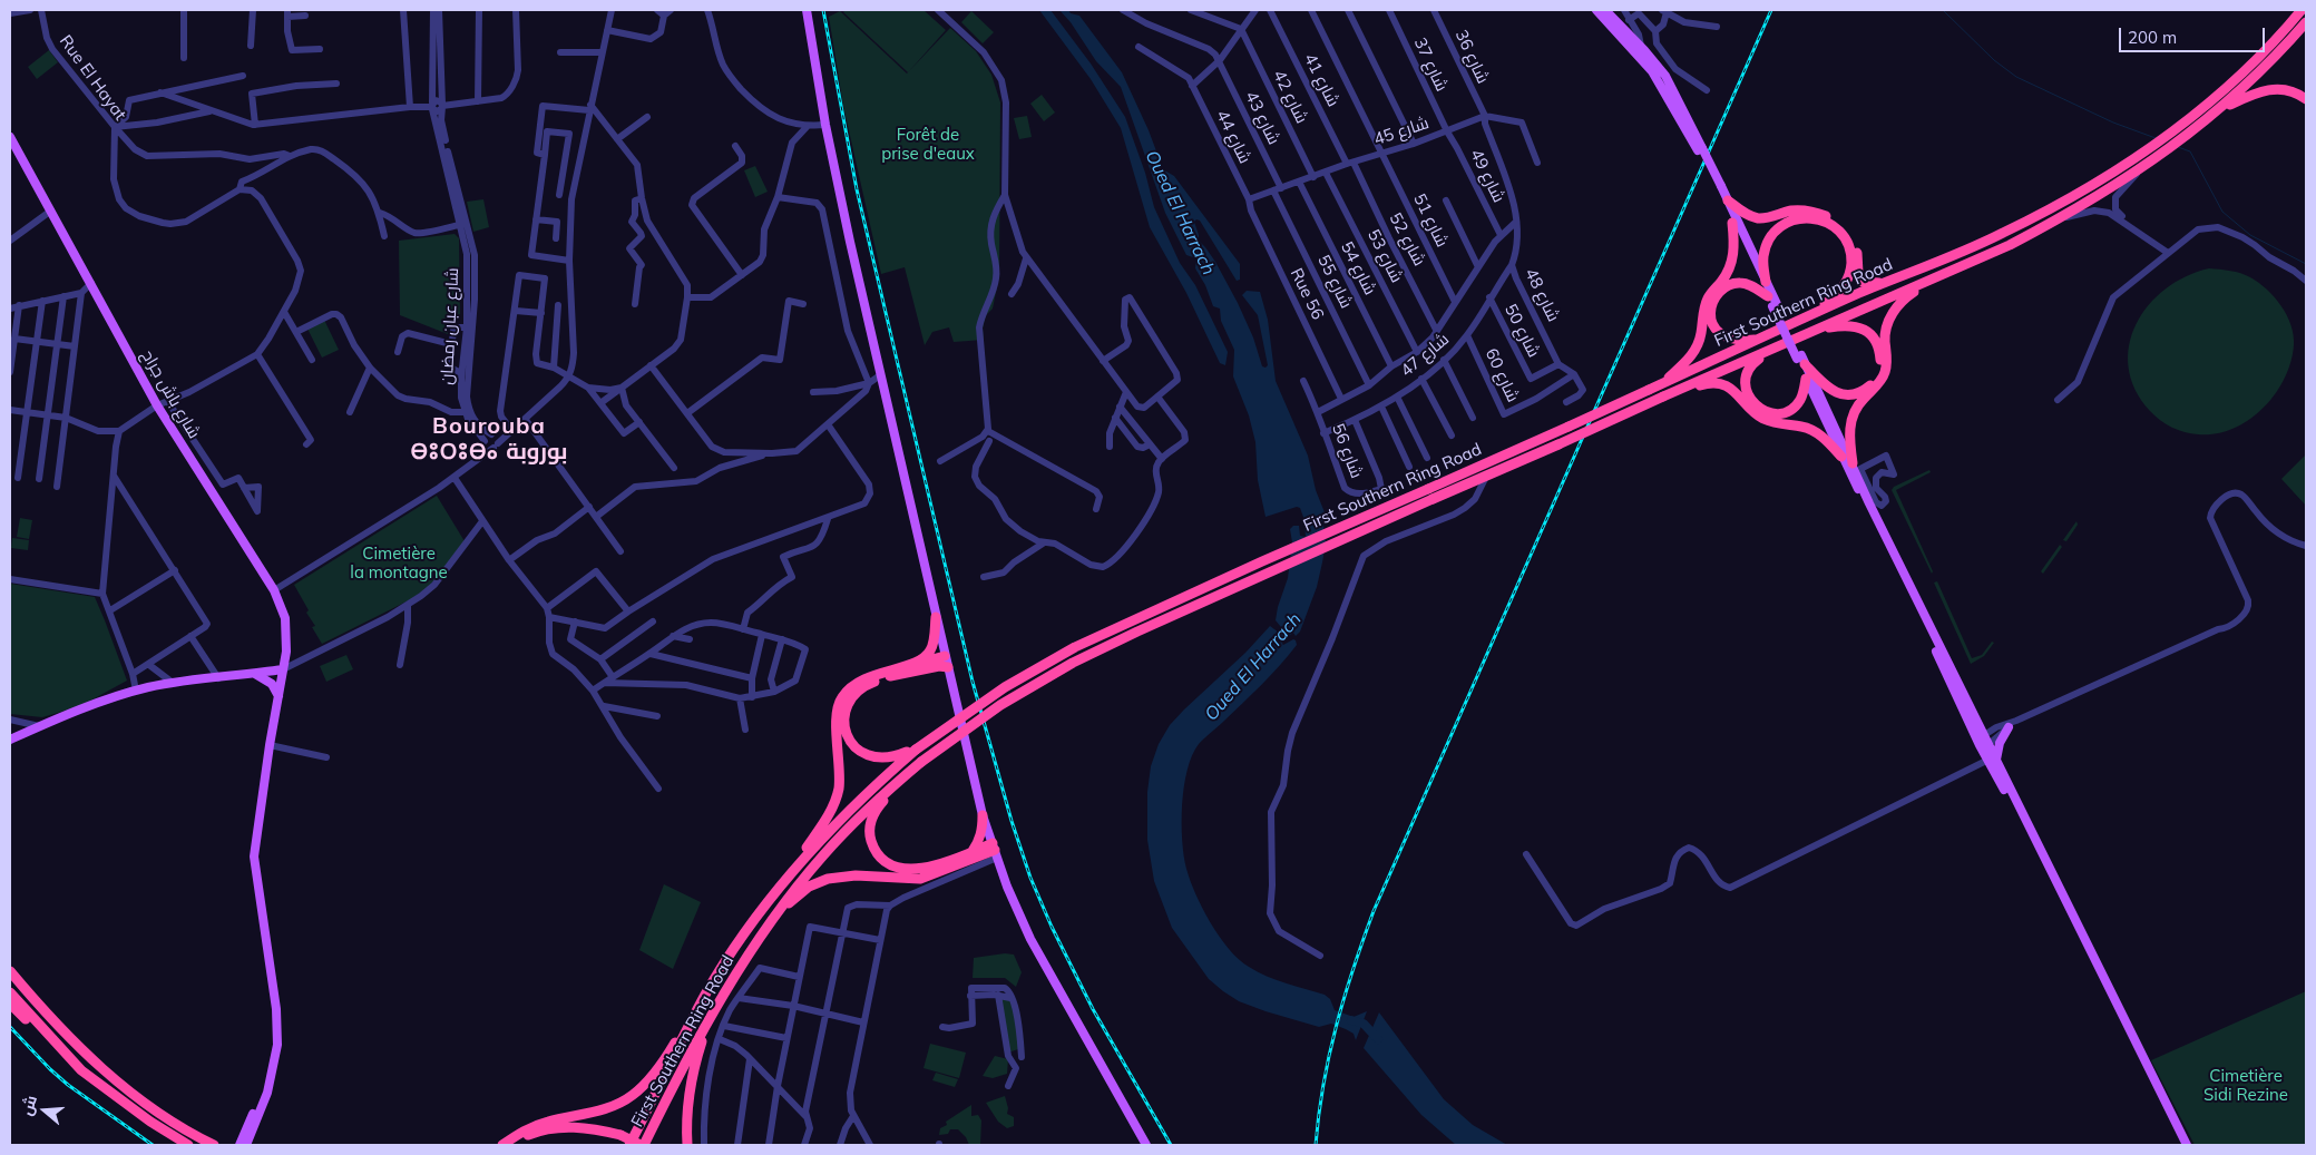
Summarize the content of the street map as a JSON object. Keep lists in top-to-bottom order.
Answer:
{
  "streets": {
    "highway": ["First Southern Ring Road"],
    "main road": ["شارع باش جراح"],
    "street": [
      "شارع 36",
      "شارع 37",
      "Rue El Hayat",
      "شارع 41",
      "شارع 42",
      "شارع 43",
      "شارع 45",
      "شارع 44",
      "شارع 49",
      "شارع 51",
      "شارع 52",
      "شارع 53",
      "شارع 54",
      "شارع 55",
      "Rue 56",
      "شارع 48",
      "شارع عبان رمضان",
      "شارع 50",
      "شارع 47",
      "شارع 60",
      "شارع 56"
    ]
  },
  "crossings": [
    ["شارع 36", "شارع 45"],
    ["شارع 36", "شارع 48"],
    ["شارع 37", "شارع 45"],
    ["شارع 37", "شارع 49"],
    ["شارع 41", "شارع 45"],
    ["شارع 41", "شارع 52"],
    ["شارع 42", "شارع 45"],
    ["شارع 43", "شارع 45"],
    ["شارع 43", "شارع 55"],
    ["شارع 45", "شارع 44"],
    ["شارع 45", "شارع 49"],
    ["شارع 45", "شارع 51"],
    ["شارع 45", "شارع 52"],
    ["شارع 45", "شارع 53"],
    ["شارع 45", "شارع 54"],
    ["شارع 45", "شارع 55"],
    ["شارع 45", "Rue 56"],
    ["شارع 45", "شارع 48"],
    ["شارع 44", "Rue 56"],
    ["Rue 56", "شارع 56"],
    ["شارع 48", "شارع 50"],
    ["شارع 48", "شارع 47"],
    ["شارع 50", "شارع 47"],
    ["شارع 47", "شارع 60"],
    ["شارع 47", "شارع 56"]
  ],
  "districts": ["Bourouba ⴱⵓⵔⵓⴱⴰ بوروبة"],
  "water": ["Oued El Harrach"],
  "parks": ["Forêt de prise d'eaux", "Cimetière la montagne", "Cimetière Sidi Rezine"],
  "scale_bar": "200 m",
  "north": "left"
}
